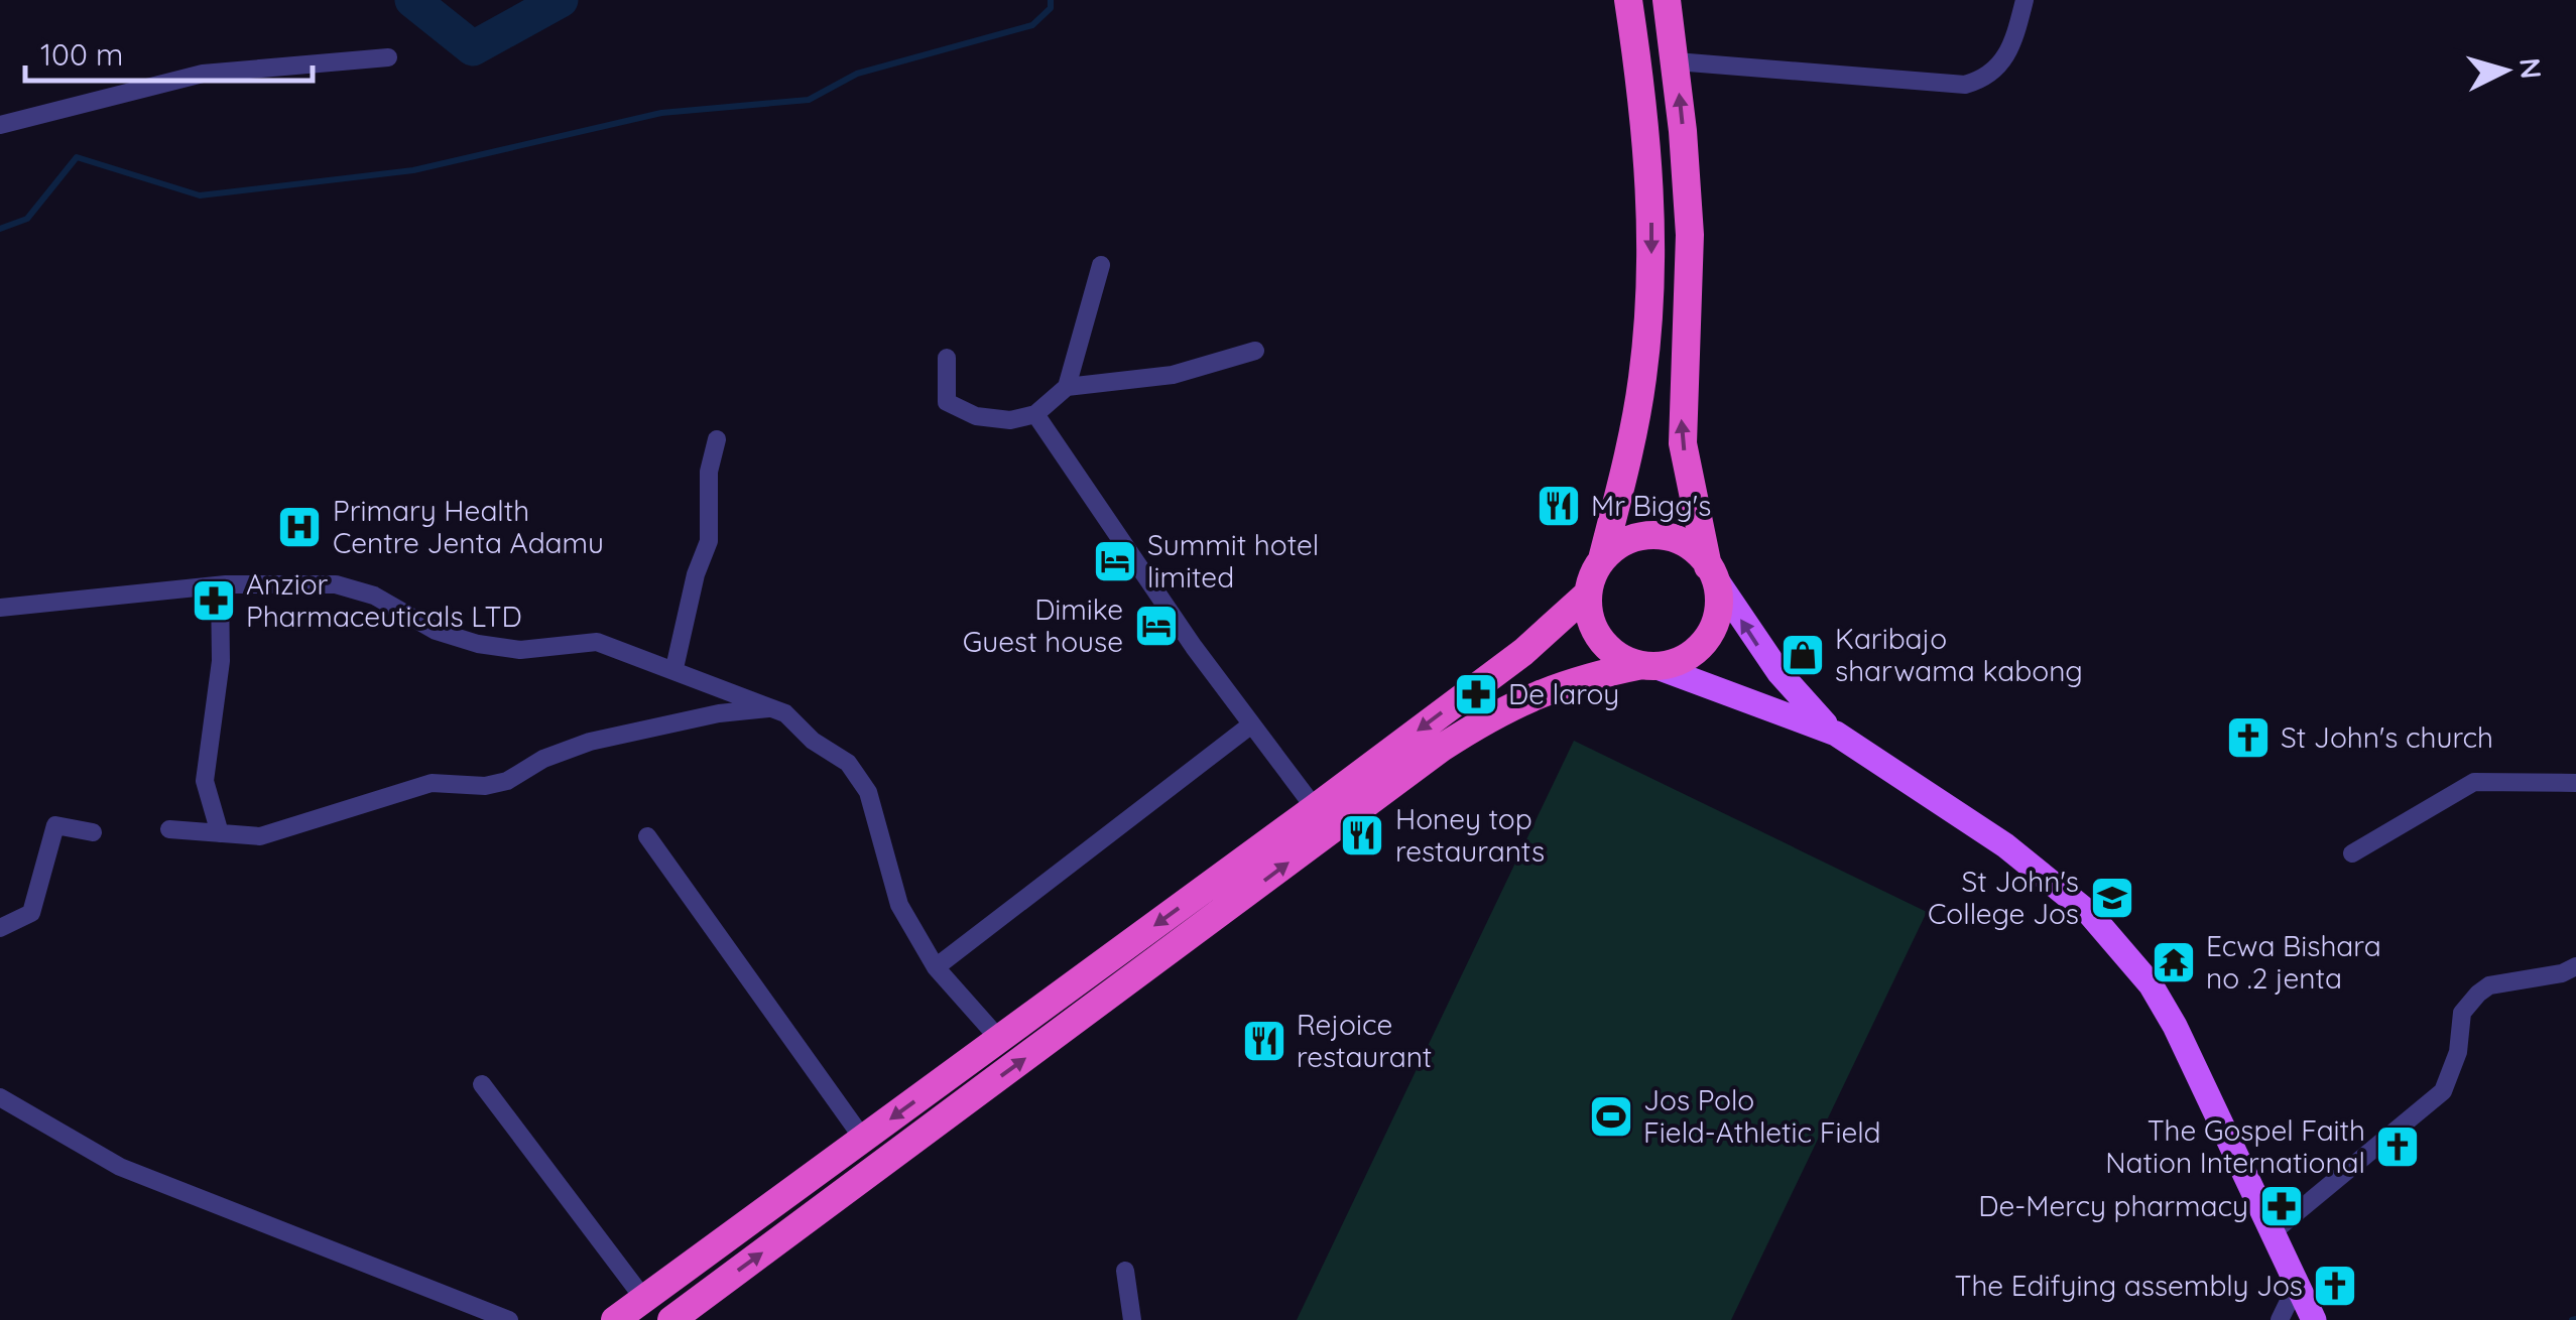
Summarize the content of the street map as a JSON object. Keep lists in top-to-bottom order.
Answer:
{
  "places": {
    "restaurant": ["Mr Bigg's", "Honey top restaurants", "Rejoice restaurant"],
    "hospital": ["Primary Health Centre Jenta Adamu"],
    "hotel": ["Summit hotel limited", "Dimike Guest house"],
    "pharmacy": ["Anzior Pharmaceuticals LTD", "De laroy", "De-Mercy pharmacy"],
    "shop": ["Karibajo sharwama kabong"],
    "church": ["St John's church", "The Gospel Faith Nation International", "The Edifying assembly Jos"],
    "school or university": ["St John's College Jos"],
    "temple": ["Ecwa Bishara no .2 jenta"],
    "sports": ["Jos Polo Field-Athletic Field"]
  },
  "scale_bar": "100 m",
  "north": "right"
}
